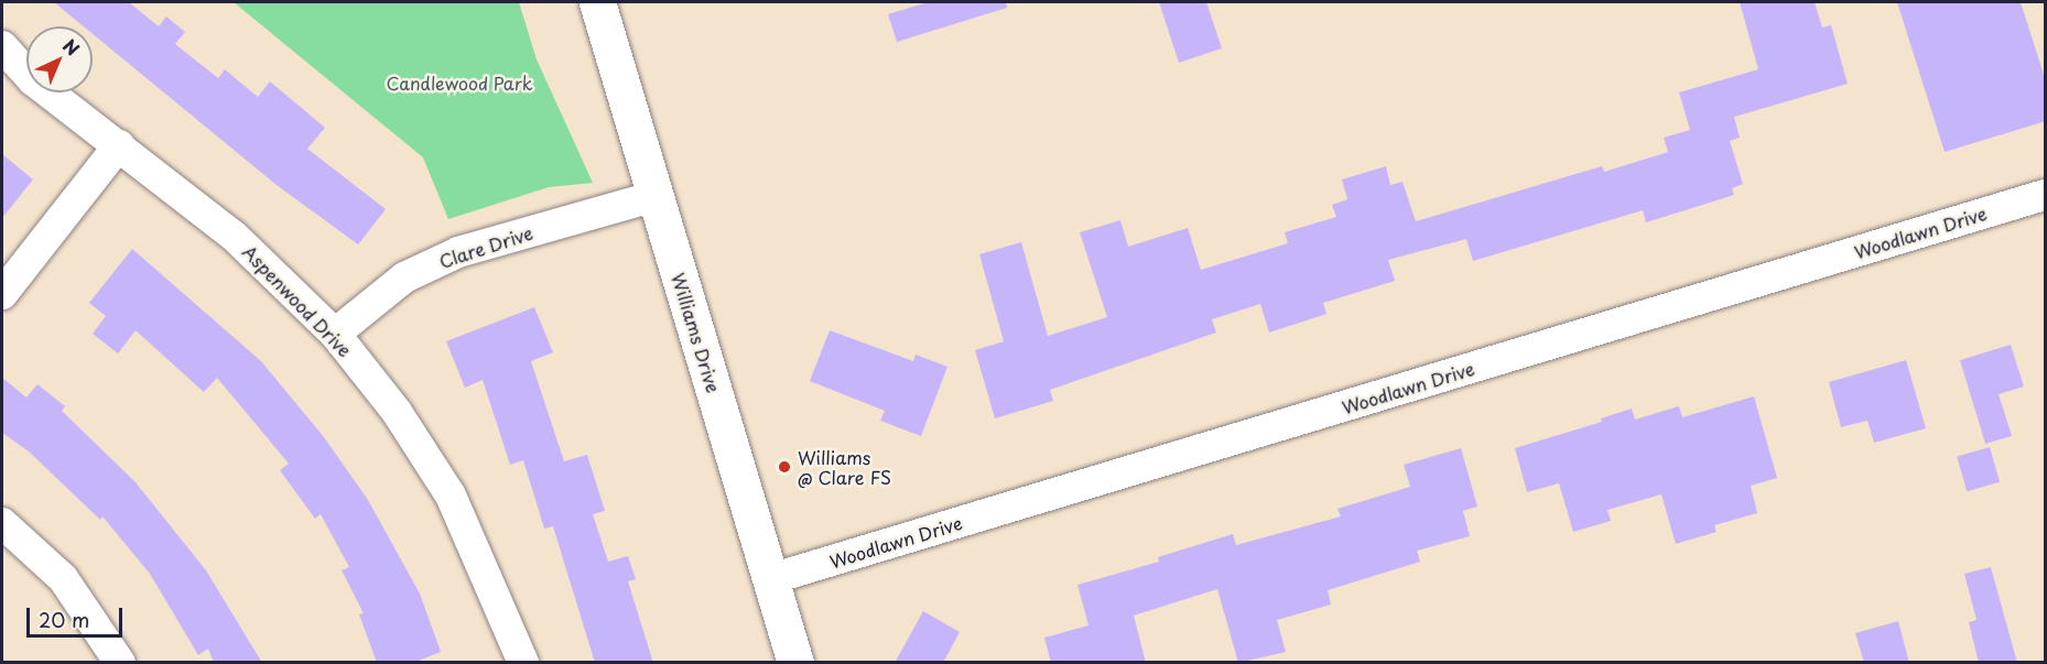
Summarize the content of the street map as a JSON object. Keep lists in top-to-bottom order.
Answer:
{
  "streets": {
    "street": [
      "Woodlawn Drive",
      "Clare Drive",
      "Aspenwood Drive",
      "Williams Drive"
    ]
  },
  "crossings": [
    ["Woodlawn Drive", "Williams Drive"],
    ["Clare Drive", "Aspenwood Drive"],
    ["Clare Drive", "Williams Drive"]
  ],
  "parks": ["Candlewood Park"],
  "places": ["Williams @ Clare FS"],
  "scale_bar": "20 m",
  "north": "top right"
}
